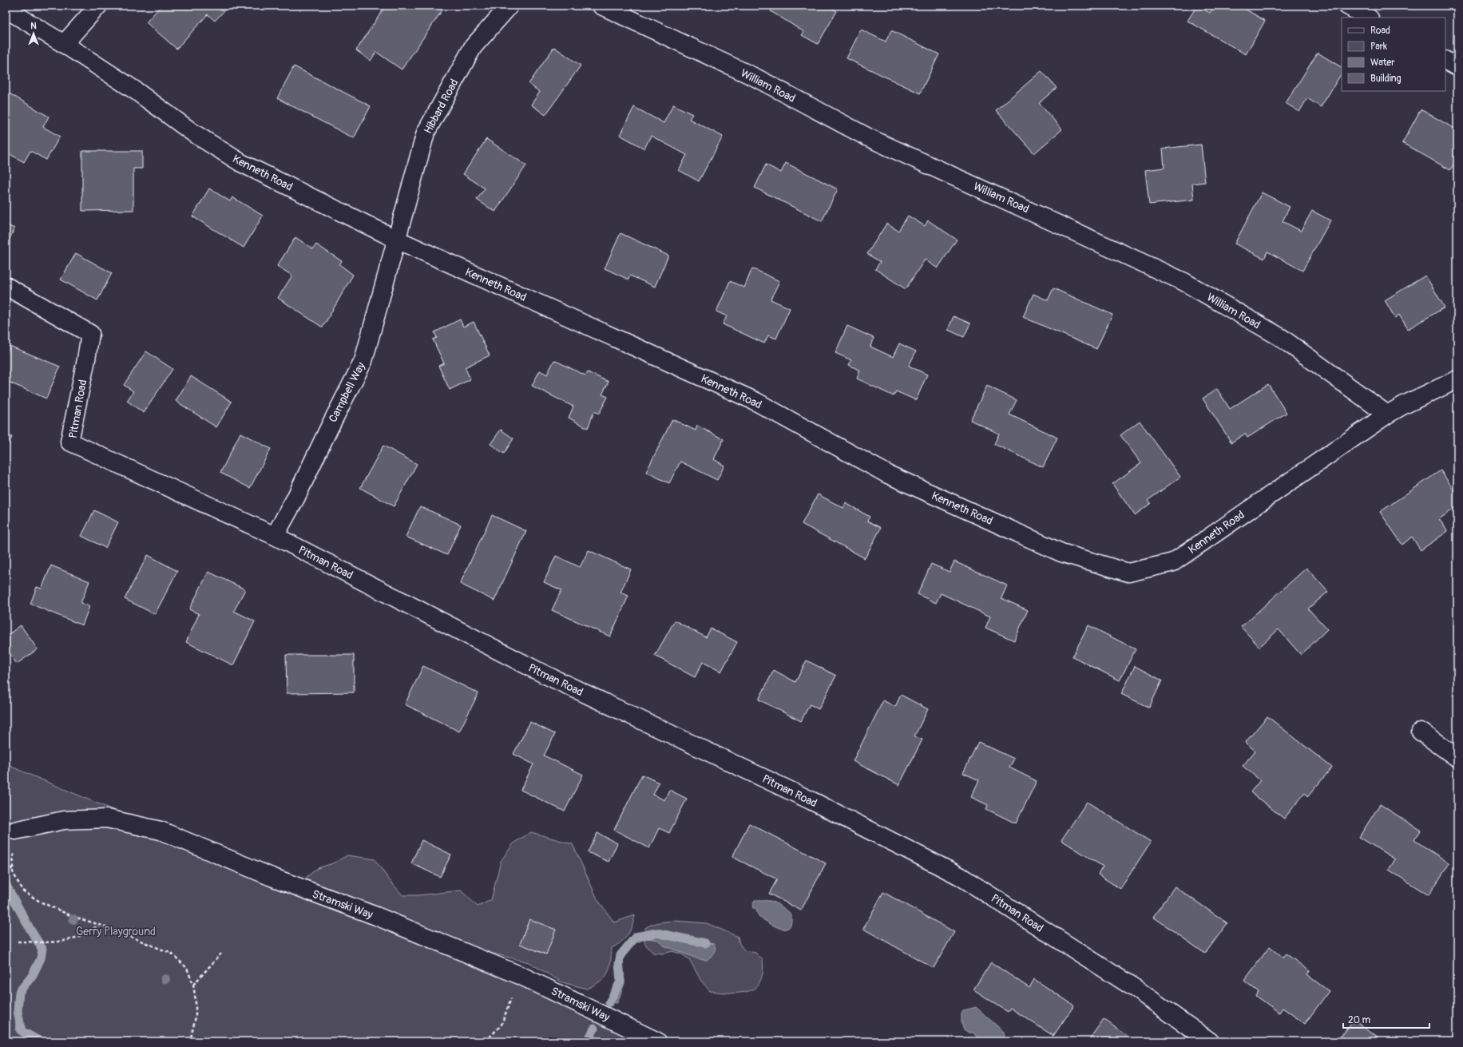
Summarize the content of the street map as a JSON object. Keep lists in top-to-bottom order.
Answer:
{
  "streets": {
    "street": [
      "William Road",
      "Hibbard Road",
      "Kenneth Road",
      "Campbell Way",
      "Pitman Road",
      "Stramski Way"
    ]
  },
  "crossings": [
    ["William Road", "Kenneth Road"],
    ["Hibbard Road", "Kenneth Road"],
    ["Hibbard Road", "Campbell Way"],
    ["Kenneth Road", "Campbell Way"],
    ["Campbell Way", "Pitman Road"]
  ],
  "parks": ["Gerry Playground"],
  "legend": [
    "Road",
    "Park",
    "Water",
    "Building"
  ],
  "scale_bar": "20 m",
  "north": "top"
}
